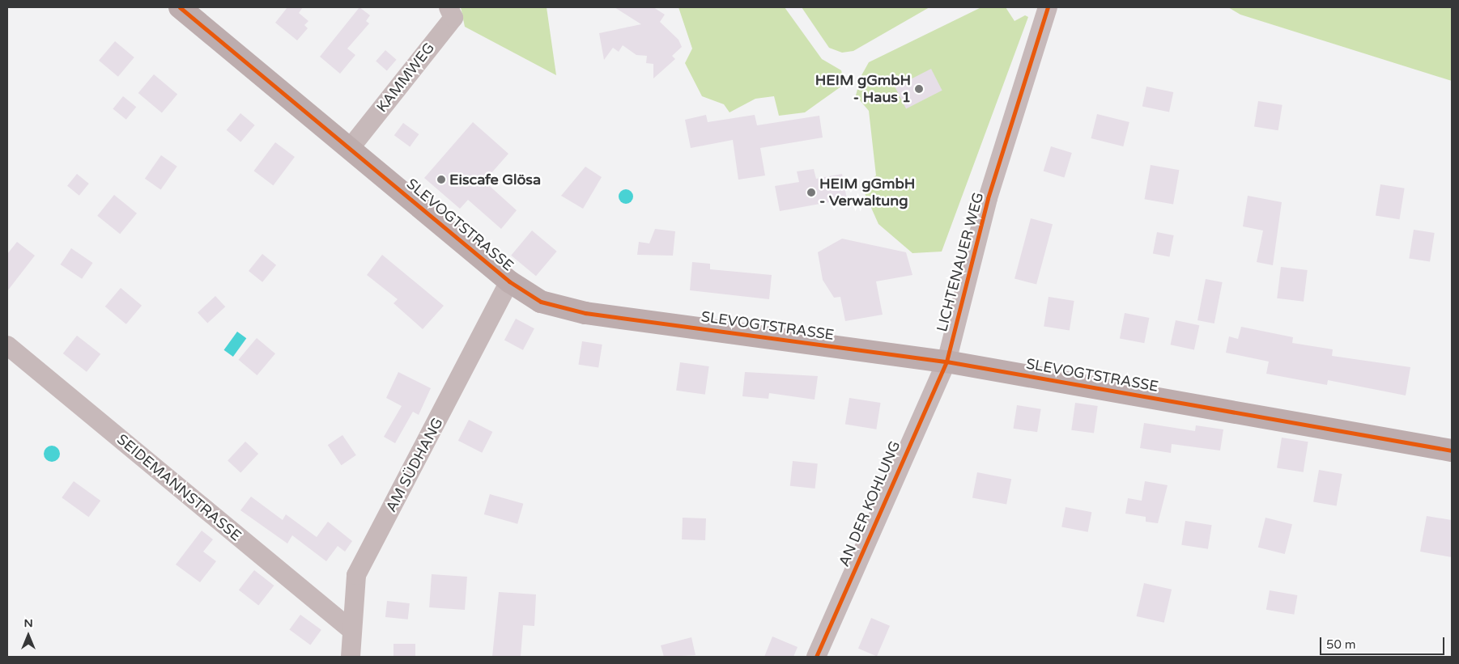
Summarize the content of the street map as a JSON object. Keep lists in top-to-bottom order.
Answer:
{
  "streets": {
    "street": [
      "KAMMWEG",
      "SLEVOGTSTRASSE",
      "LICHTENAUER WEG",
      "AM SÜDHANG",
      "SEIDEMANNSTRASSE",
      "AN DER KOHLUNG"
    ]
  },
  "crossings": [
    ["KAMMWEG", "SLEVOGTSTRASSE"],
    ["SLEVOGTSTRASSE", "LICHTENAUER WEG"],
    ["SLEVOGTSTRASSE", "AM SÜDHANG"],
    ["SLEVOGTSTRASSE", "AN DER KOHLUNG"],
    ["LICHTENAUER WEG", "AN DER KOHLUNG"],
    ["AM SÜDHANG", "SEIDEMANNSTRASSE"]
  ],
  "places": ["HEIM gGmbH - Haus 1", "Eiscafe Glösa", "HEIM gGmbH - Verwaltung"],
  "scale_bar": "50 m",
  "north": "top"
}
